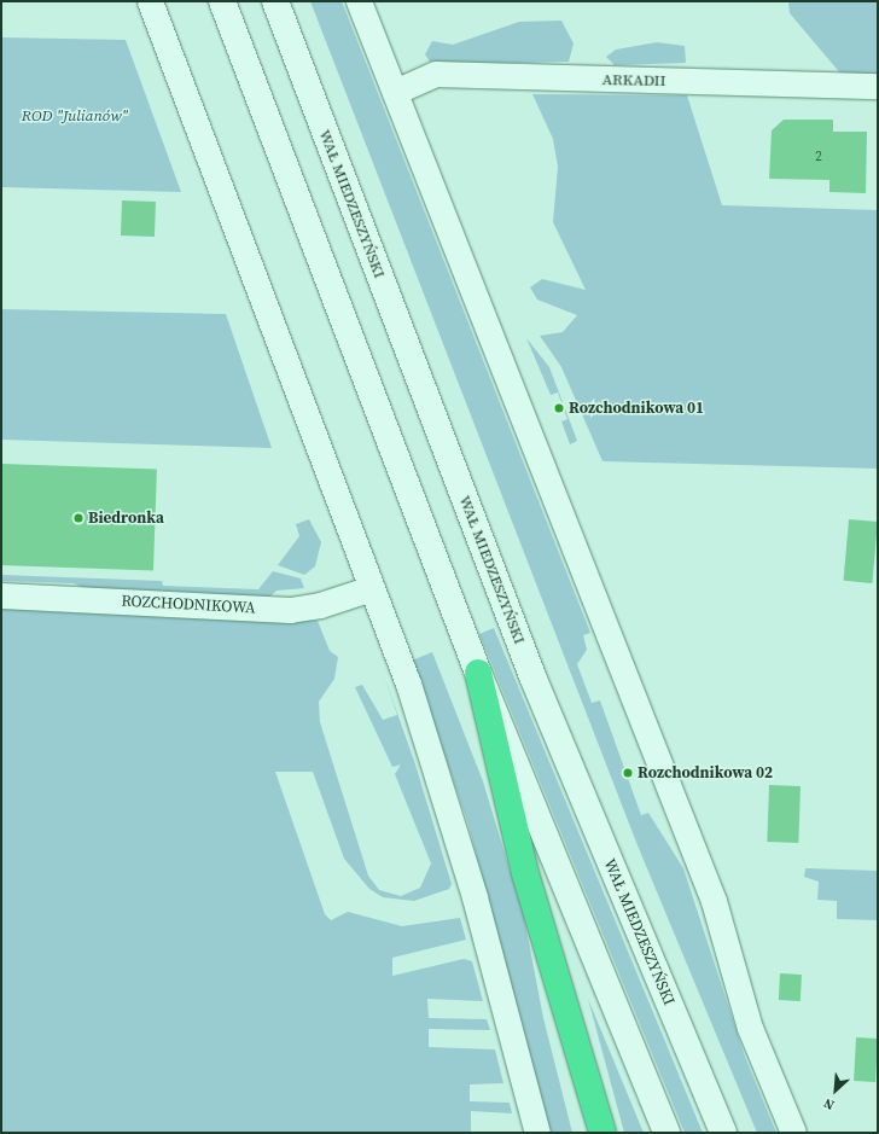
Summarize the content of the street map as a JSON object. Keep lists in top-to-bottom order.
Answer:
{
  "streets": {
    "main road": ["WAŁ MIEDZESZYŃSKI"],
    "street": ["ARKADII", "ROZCHODNIKOWA"]
  },
  "parks": ["ROD \"Julianów\""],
  "places": ["Rozchodnikowa 01", "Biedronka", "Rozchodnikowa 02"],
  "house_numbers": ["2"],
  "north": "bottom left"
}
